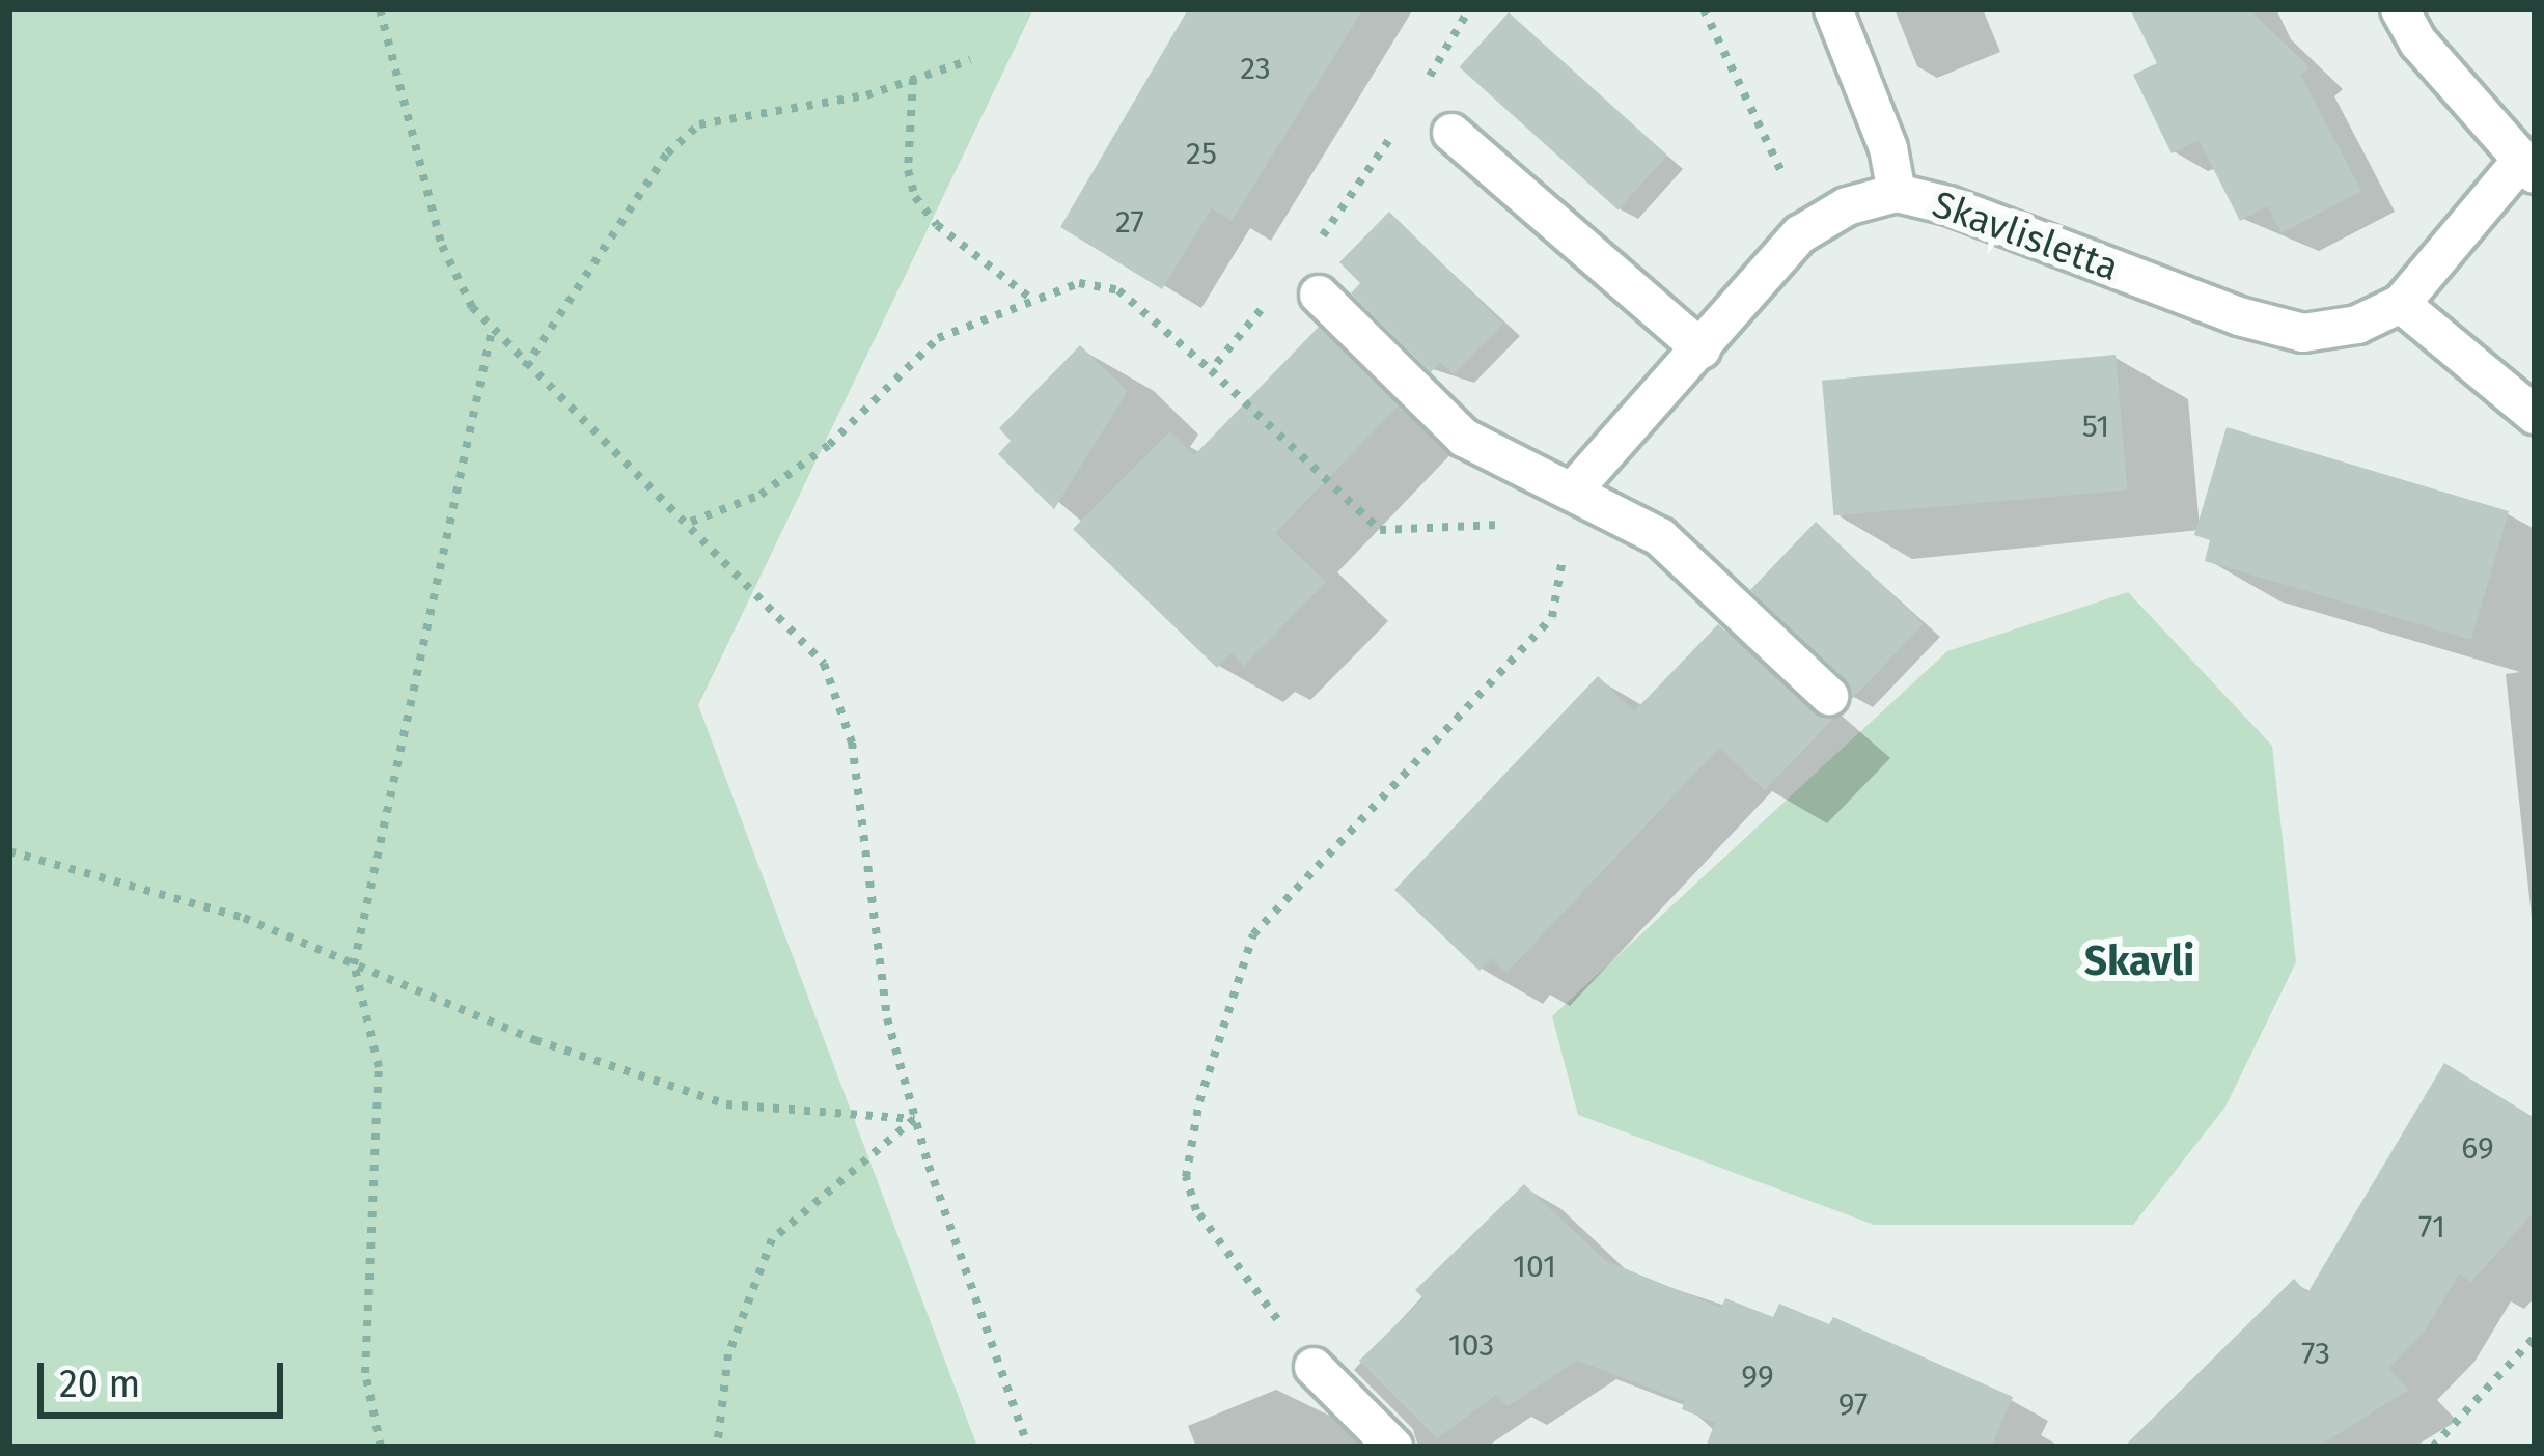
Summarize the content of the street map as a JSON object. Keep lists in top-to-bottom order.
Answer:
{
  "streets": {
    "street": ["Skavlisletta"]
  },
  "districts": ["Skavli"],
  "house_numbers": [
    "23",
    "25",
    "27",
    "51",
    "69",
    "71",
    "101",
    "103",
    "73",
    "99",
    "97"
  ],
  "scale_bar": "20 m"
}
